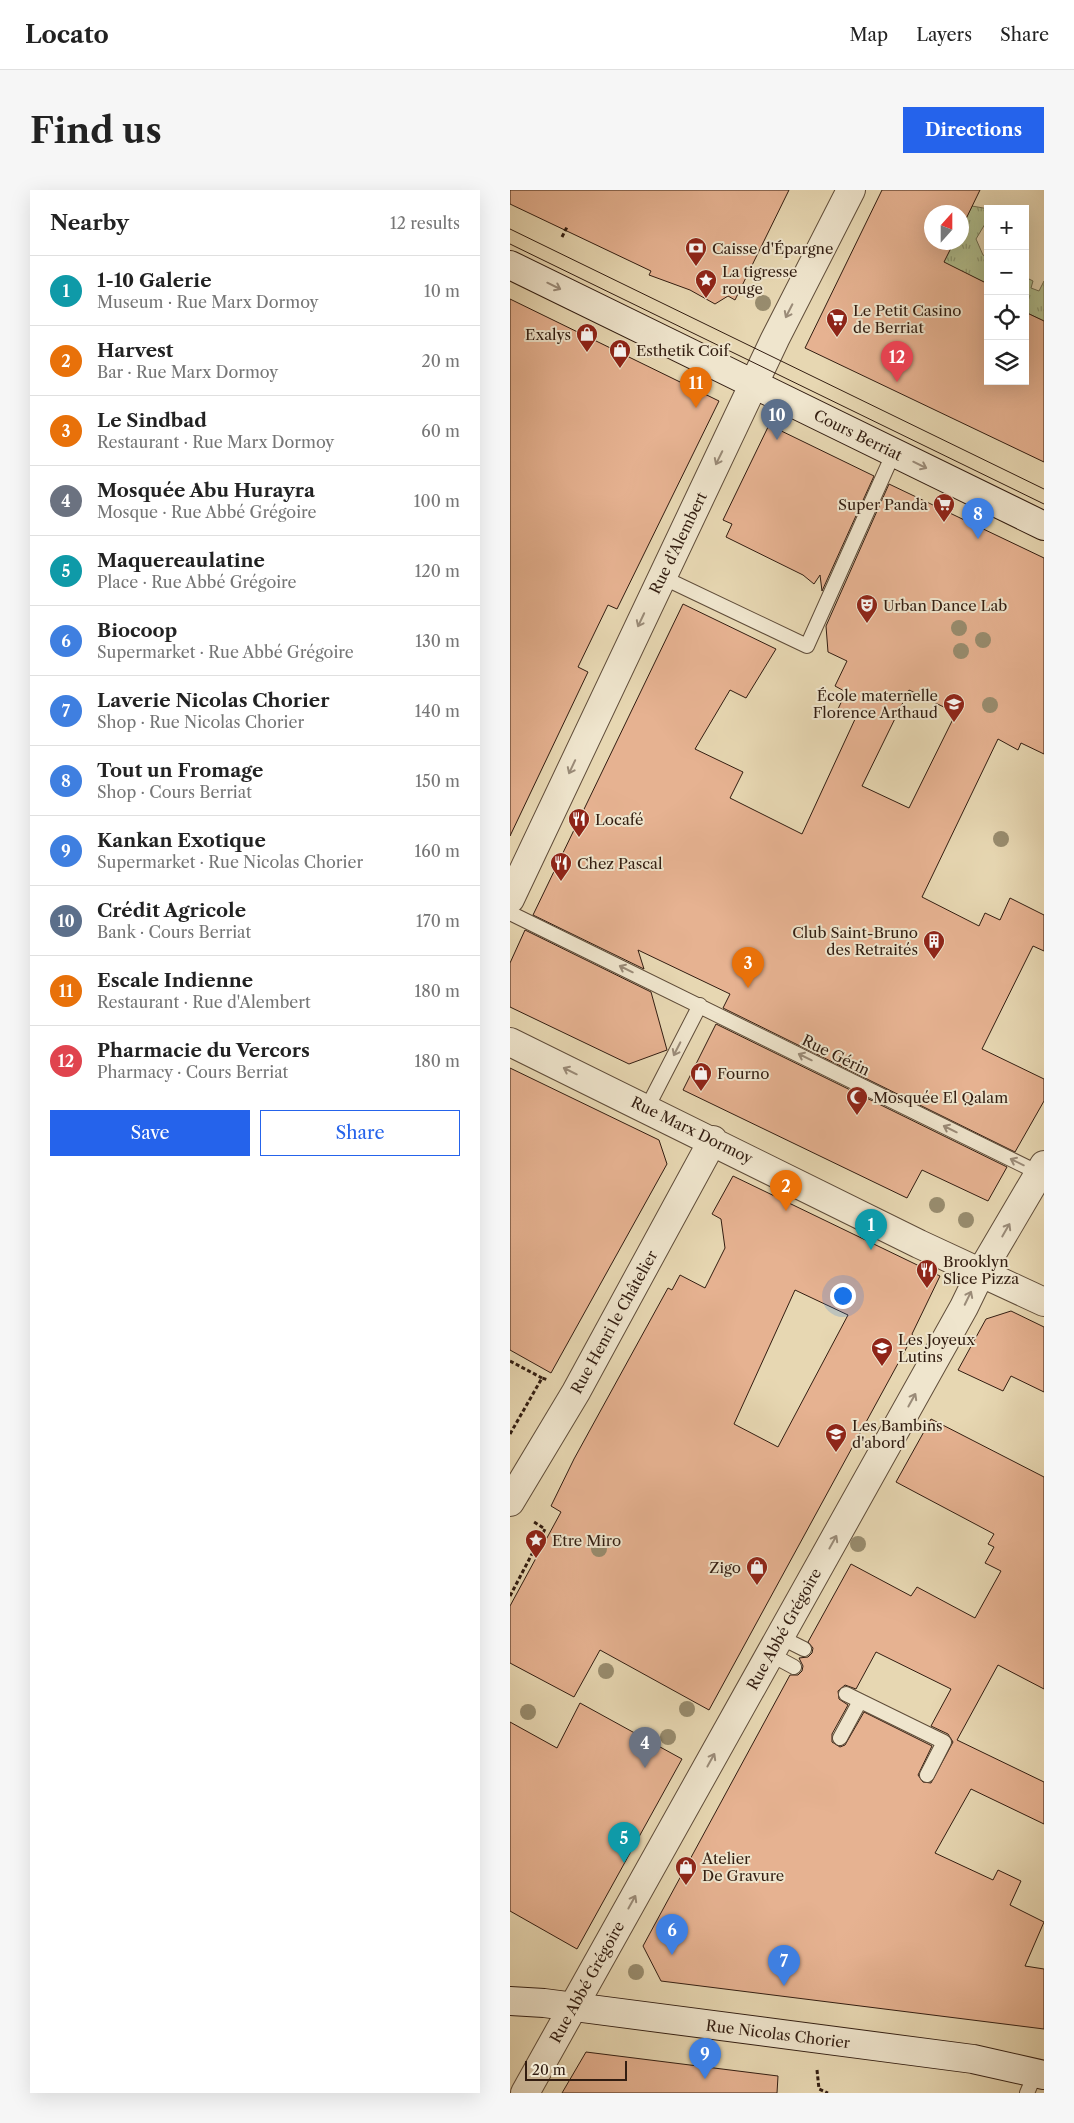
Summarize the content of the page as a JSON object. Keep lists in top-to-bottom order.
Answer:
{
  "streets": {
    "street": [
      "Cours Berriat",
      "Rue d'Alembert",
      "Rue Marx Dormoy",
      "Rue Henri le Châtelier",
      "Rue Abbé Grégoire",
      "Rue Nicolas Chorier"
    ],
    "lane": ["Rue Gérin"]
  },
  "crossings": [
    ["Cours Berriat", "Rue d'Alembert"],
    ["Rue Gérin", "Rue Abbé Grégoire"],
    ["Rue Marx Dormoy", "Rue Henri le Châtelier"],
    ["Rue Marx Dormoy", "Rue Abbé Grégoire"],
    ["Rue Abbé Grégoire", "Rue Nicolas Chorier"]
  ],
  "one_way": [
    "Cours Berriat",
    "Rue d'Alembert",
    "Rue Gérin",
    "Rue Abbé Grégoire"
  ],
  "places": {
    "bank": ["Caisse d'Épargne"],
    "place": ["La tigresse rouge", "Etre Miro"],
    "supermarket": ["Le Petit Casino de Berriat", "Super Panda"],
    "shop": [
      "Exalys",
      "Esthetik Coif",
      "Fourno",
      "Zigo",
      "Atelier De Gravure"
    ],
    "theatre": ["Urban Dance Lab"],
    "school or university": ["École maternelle Florence Arthaud", "Les Joyeux Lutins", "Les Bambins d'abord"],
    "restaurant": ["Locafé", "Chez Pascal", "Brooklyn Slice Pizza"],
    "building": ["Club Saint-Bruno des Retraités"],
    "mosque": ["Mosquée El Qalam"]
  },
  "scale_bar": "20 m",
  "north": "top",
  "page": {
    "header": "Locato",
    "nav": ["Map", "Layers", "Share"],
    "buttons": [
      "Directions",
      ["Save", "Share"]
    ],
    "title": "Find us",
    "heading": ["Nearby", "12 results"],
    "map_buttons": ["+", "−"],
    "list": [
      {
        "mark": "1",
        "name": "1-10 Galerie",
        "note": "Museum · Rue Marx Dormoy",
        "value": "10 m"
      },
      {
        "mark": "2",
        "name": "Harvest",
        "note": "Bar · Rue Marx Dormoy",
        "value": "20 m"
      },
      {
        "mark": "3",
        "name": "Le Sindbad",
        "note": "Restaurant · Rue Marx Dormoy",
        "value": "60 m"
      },
      {
        "mark": "4",
        "name": "Mosquée Abu Hurayra",
        "note": "Mosque · Rue Abbé Grégoire",
        "value": "100 m"
      },
      {
        "mark": "5",
        "name": "Maquereaulatine",
        "note": "Place · Rue Abbé Grégoire",
        "value": "120 m"
      },
      {
        "mark": "6",
        "name": "Biocoop",
        "note": "Supermarket · Rue Abbé Grégoire",
        "value": "130 m"
      },
      {
        "mark": "7",
        "name": "Laverie Nicolas Chorier",
        "note": "Shop · Rue Nicolas Chorier",
        "value": "140 m"
      },
      {
        "mark": "8",
        "name": "Tout un Fromage",
        "note": "Shop · Cours Berriat",
        "value": "150 m"
      },
      {
        "mark": "9",
        "name": "Kankan Exotique",
        "note": "Supermarket · Rue Nicolas Chorier",
        "value": "160 m"
      },
      {
        "mark": "10",
        "name": "Crédit Agricole",
        "note": "Bank · Cours Berriat",
        "value": "170 m"
      },
      {
        "mark": "11",
        "name": "Escale Indienne",
        "note": "Restaurant · Rue d'Alembert",
        "value": "180 m"
      },
      {
        "mark": "12",
        "name": "Pharmacie du Vercors",
        "note": "Pharmacy · Cours Berriat",
        "value": "180 m"
      }
    ],
    "pins": [
      "12",
      "11",
      "10",
      "8",
      "3",
      "2",
      "1",
      "4",
      "5",
      "6",
      "7",
      "9"
    ],
    "scale": "20 m"
  }
}
